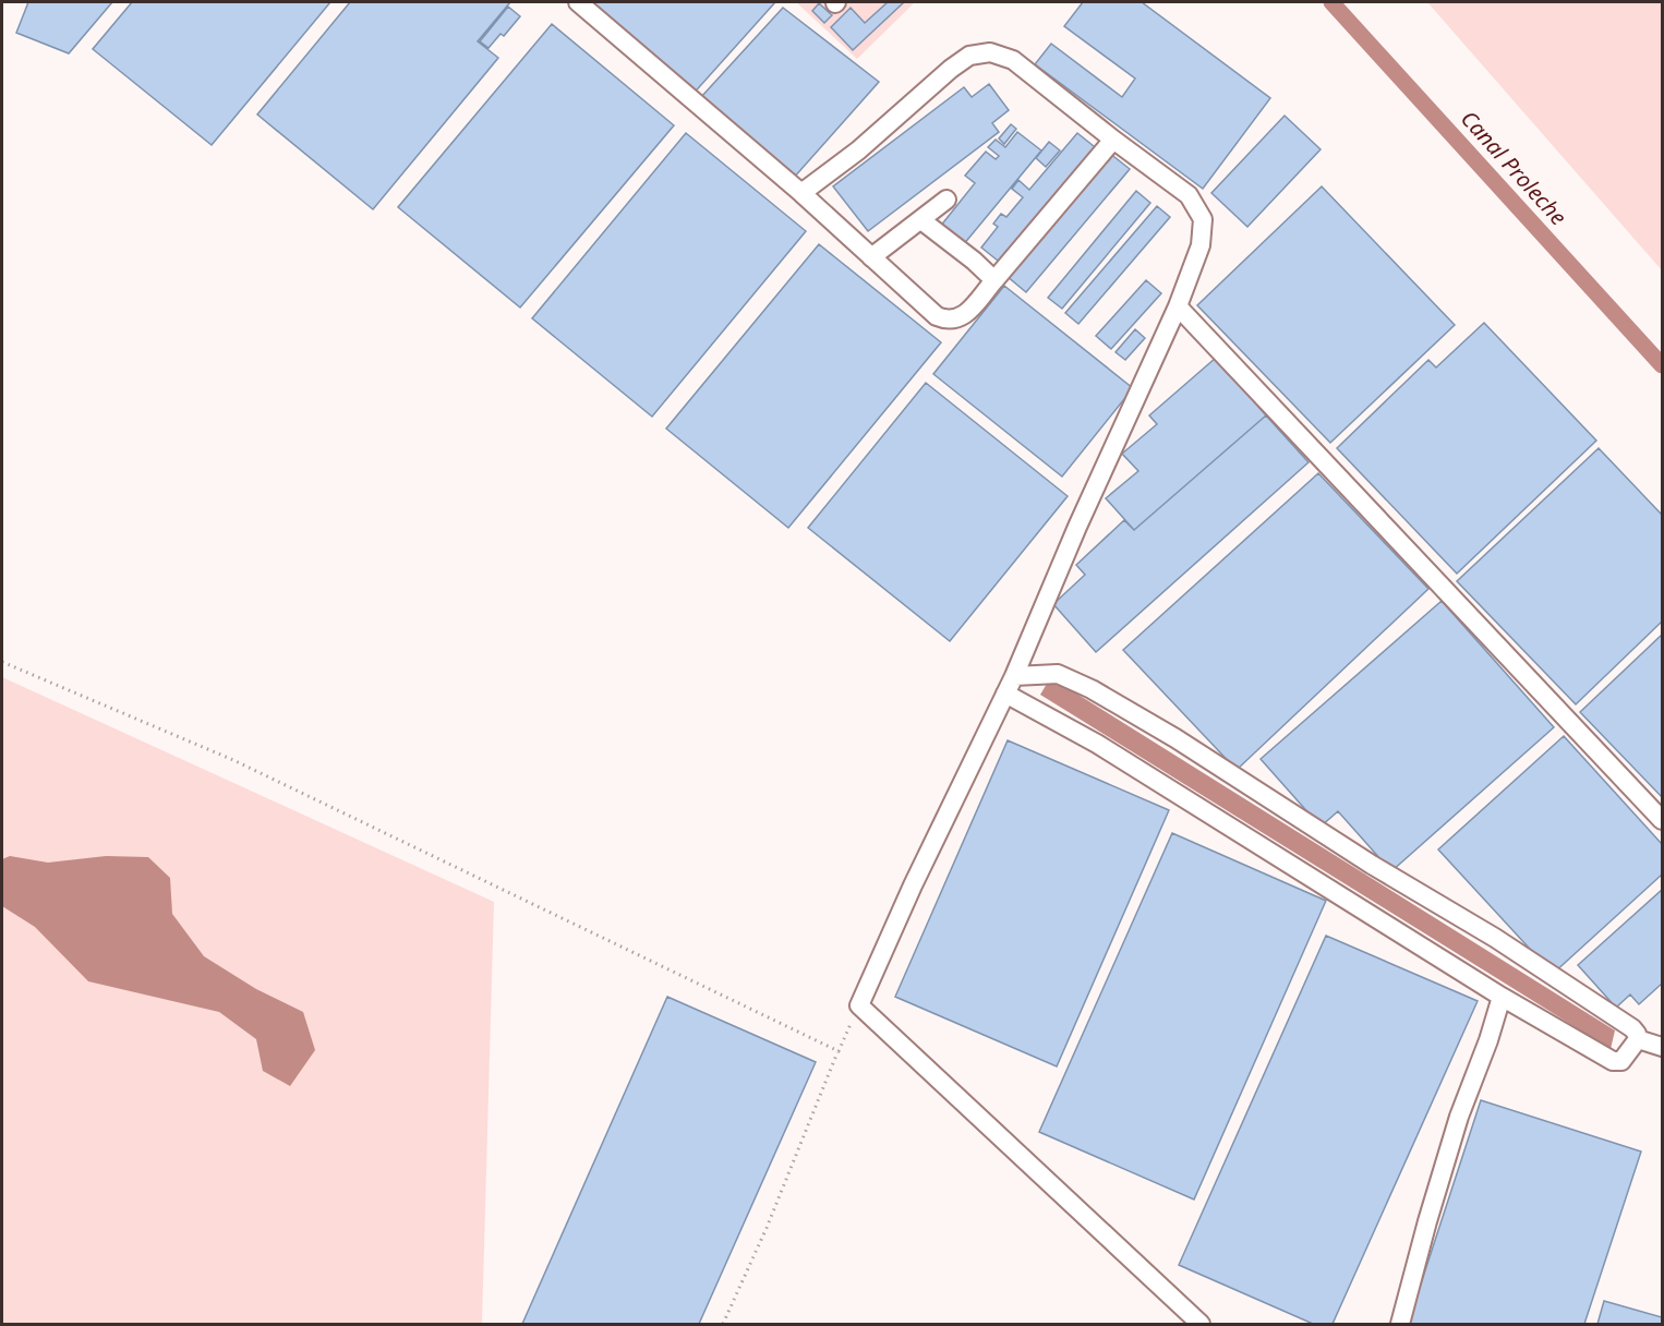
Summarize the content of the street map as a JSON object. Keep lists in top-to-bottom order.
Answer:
{
  "water": ["Canal Proleche"]
}
